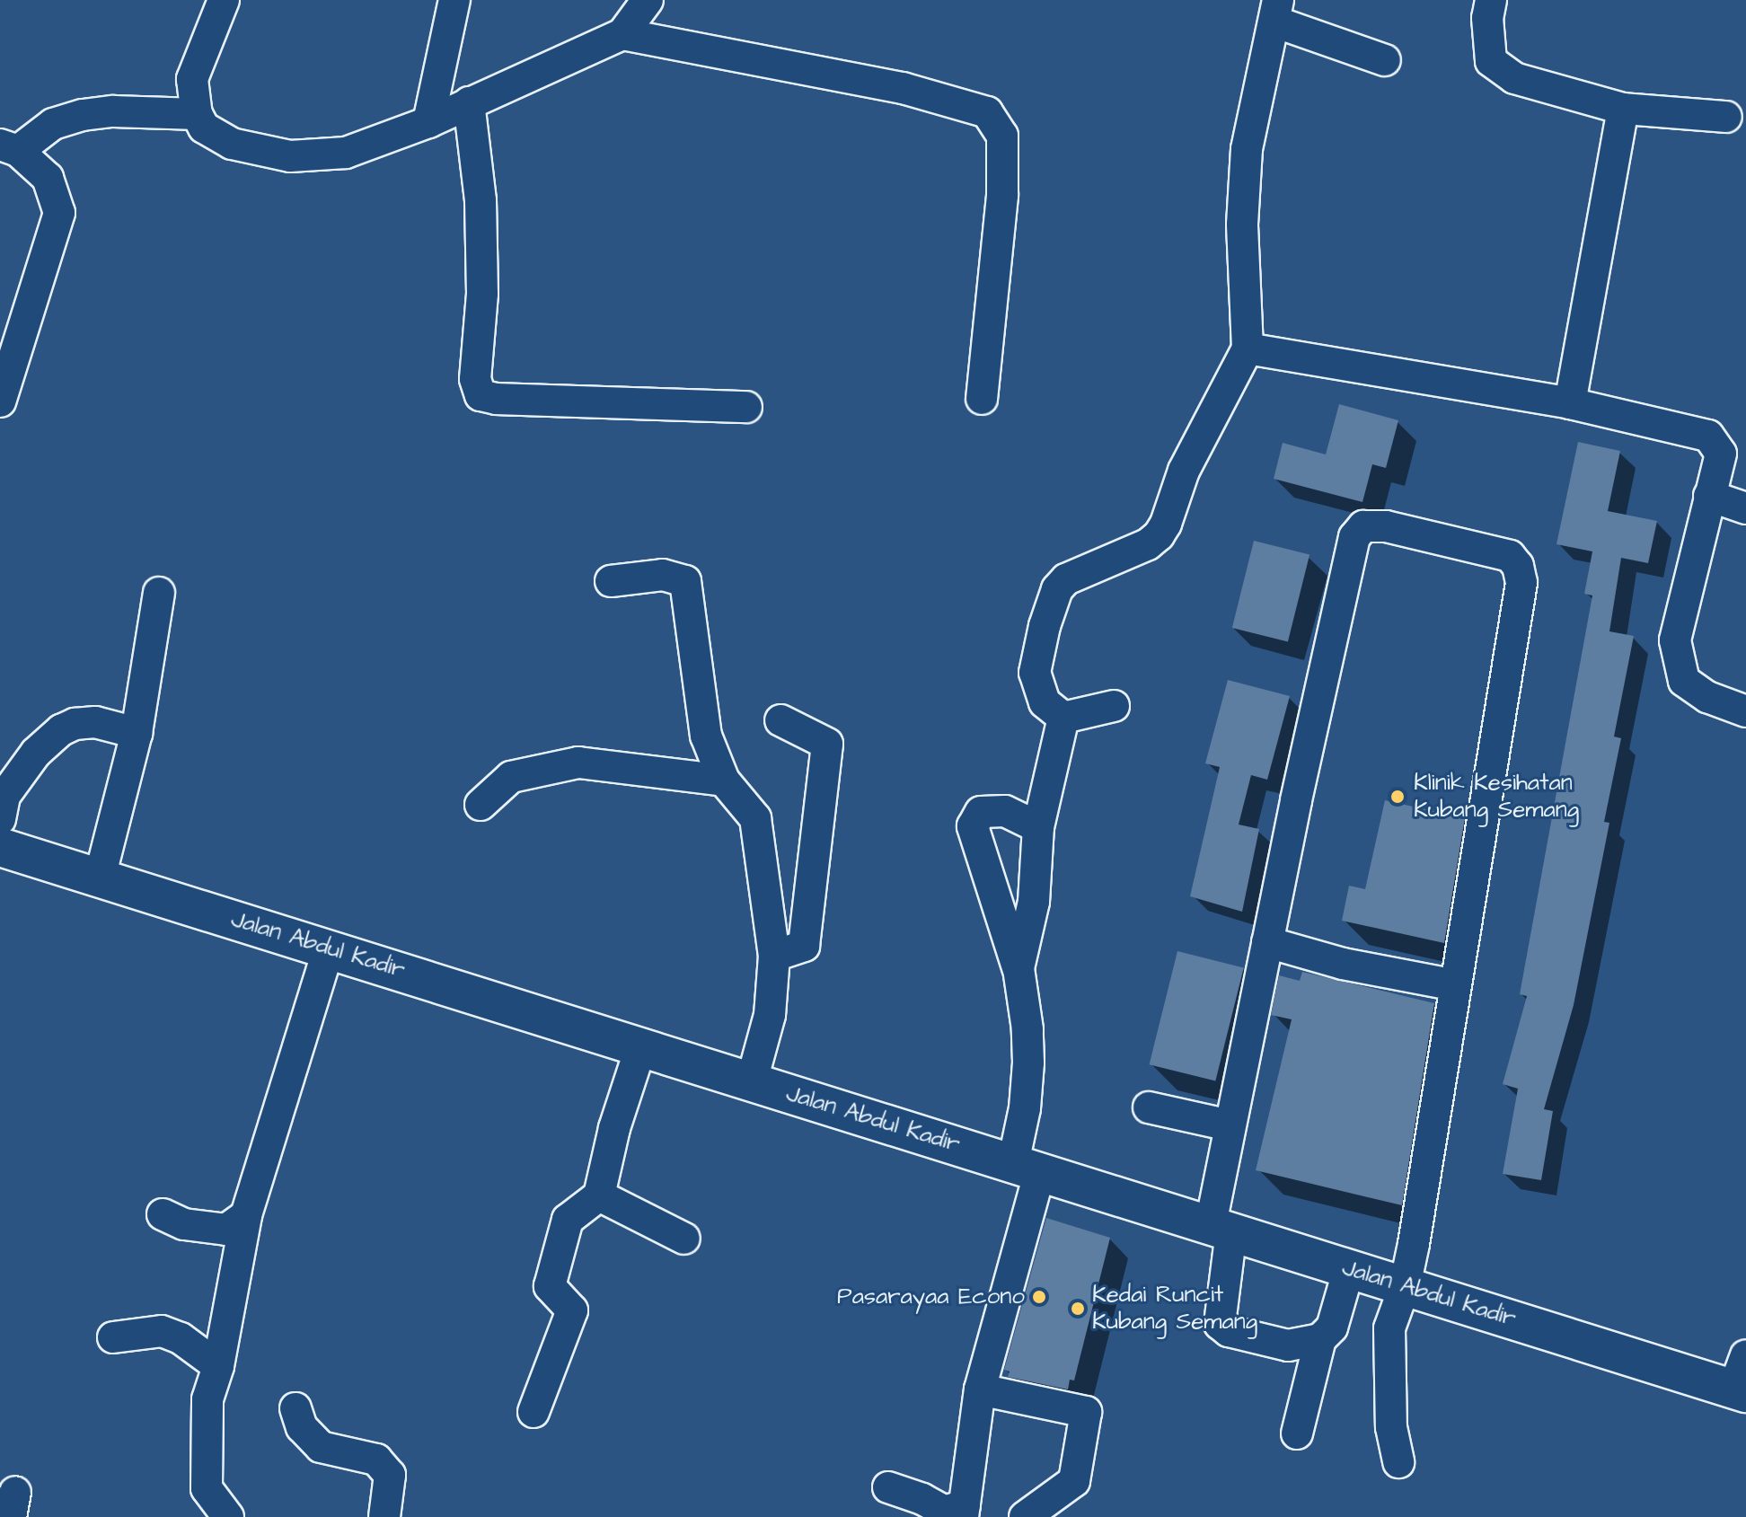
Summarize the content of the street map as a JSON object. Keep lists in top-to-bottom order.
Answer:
{
  "streets": {
    "main road": ["Jalan Abdul Kadir"]
  },
  "places": ["Klinik Kesihatan Kubang Semang", "Pasarayaa Econo", "Kedai Runcit Kubang Semang"]
}
